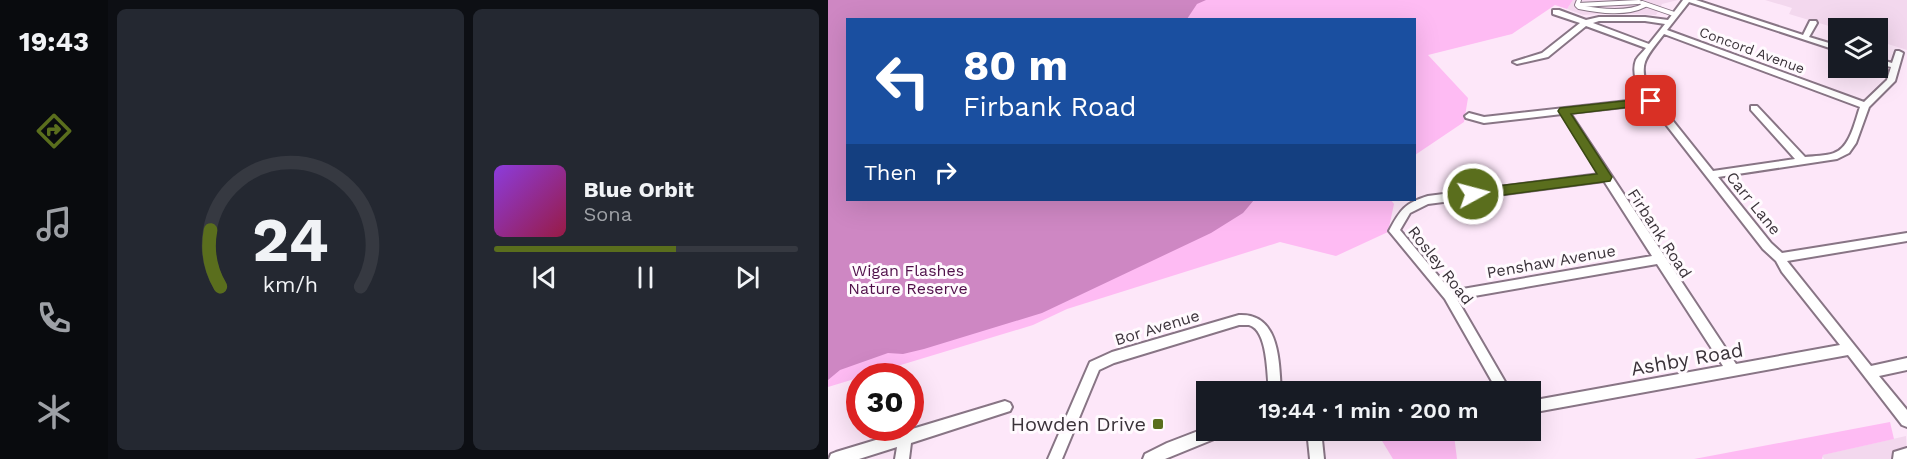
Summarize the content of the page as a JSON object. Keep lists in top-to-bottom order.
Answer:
{
  "streets": {
    "street": [
      "Concord Avenue",
      "Carr Lane",
      "Firbank Road",
      "Penshaw Avenue",
      "Rosley Road",
      "Bor Avenue",
      "Ashby Road"
    ]
  },
  "crossings": [
    ["Concord Avenue", "Carr Lane"],
    ["Carr Lane", "Ashby Road"],
    ["Firbank Road", "Penshaw Avenue"],
    ["Firbank Road", "Rosley Road"],
    ["Firbank Road", "Ashby Road"],
    ["Penshaw Avenue", "Rosley Road"]
  ],
  "parks": ["Wigan Flashes Nature Reserve"],
  "places": {
    "transit": ["Howden Drive"]
  },
  "page": {
    "tabs": "19:43",
    "turn": ["80 m", "Firbank Road"],
    "then": "Then",
    "song": ["Blue Orbit", "Sona"],
    "limit": "30",
    "trip": "19:44 · 1 min · 200 m",
    "gauge": ["24", "km/h"]
  }
}
